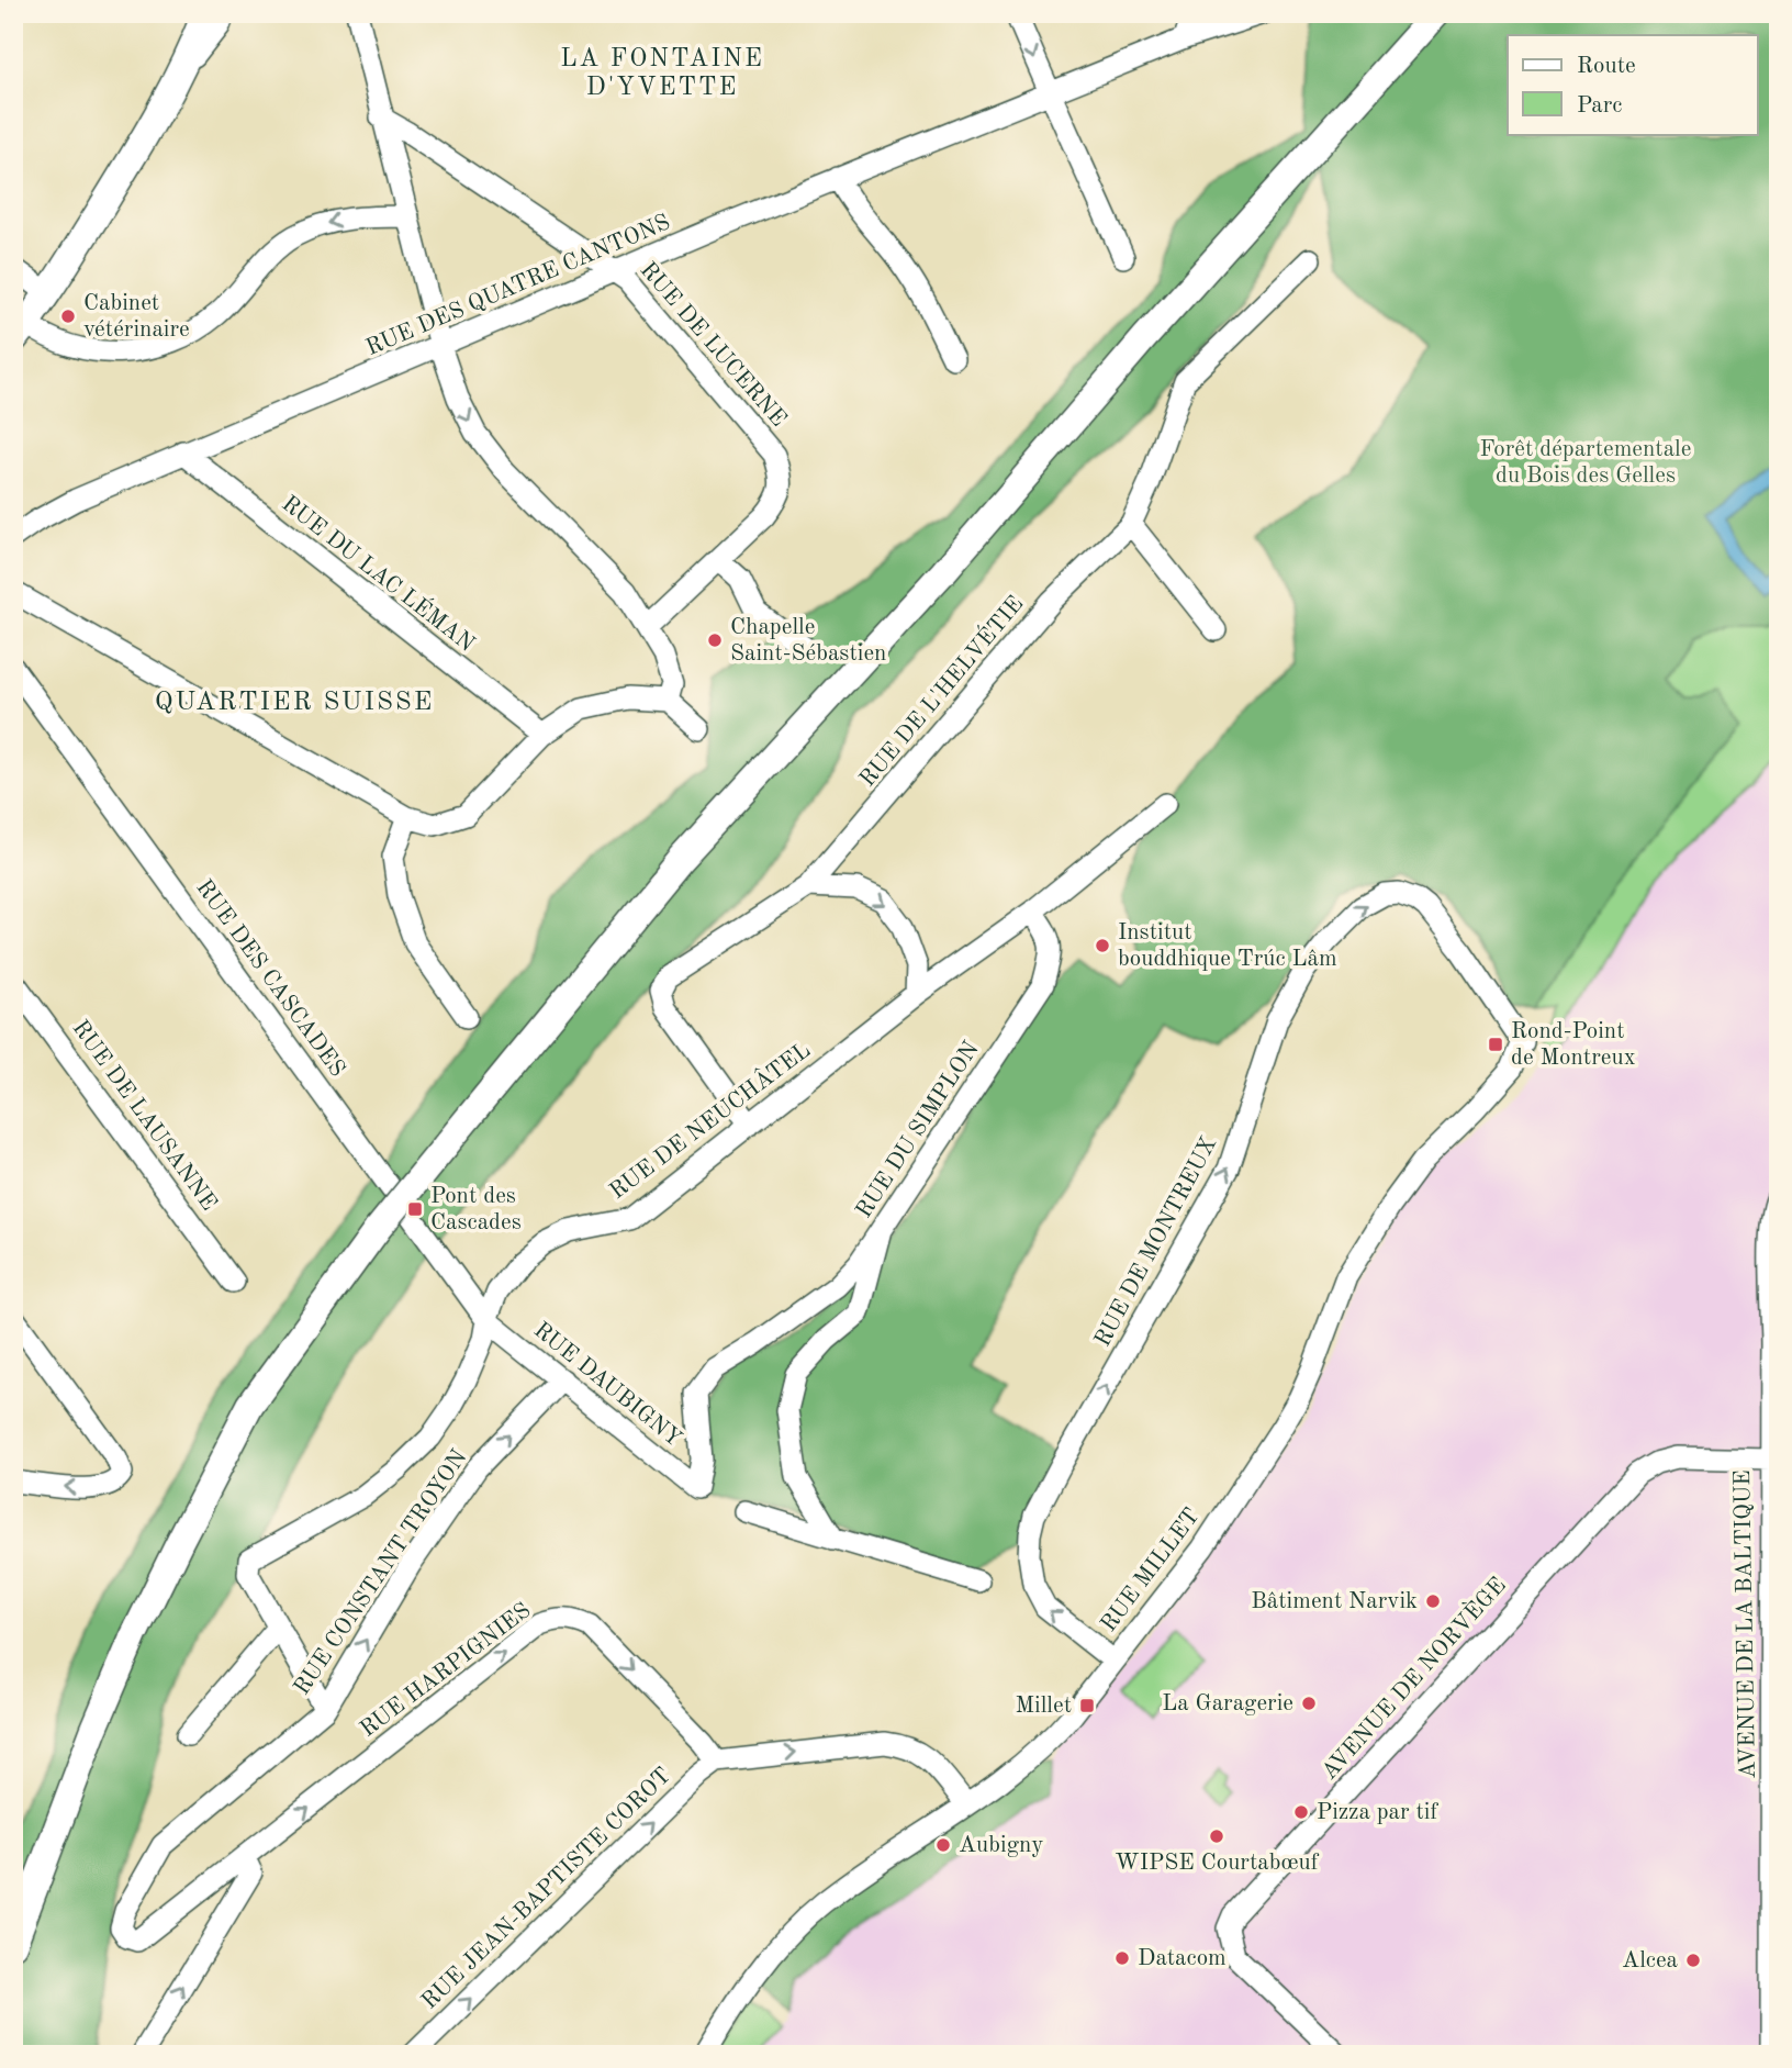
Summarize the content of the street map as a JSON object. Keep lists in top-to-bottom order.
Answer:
{
  "streets": {
    "street": [
      "RUE DES QUATRE CANTONS",
      "RUE DE LUCERNE",
      "RUE DU LAC LÉMAN",
      "RUE DE L'HELVÉTIE",
      "RUE DES CASCADES",
      "RUE DE LAUSANNE",
      "RUE DE NEUCHÂTEL",
      "RUE DU SIMPLON",
      "RUE DE MONTREUX",
      "RUE DAUBIGNY",
      "RUE MILLET",
      "RUE CONSTANT TROYON",
      "AVENUE DE LA BALTIQUE",
      "RUE HARPIGNIES",
      "AVENUE DE NORVÈGE",
      "RUE JEAN-BAPTISTE COROT"
    ]
  },
  "crossings": [
    ["RUE DES QUATRE CANTONS", "RUE DE LUCERNE"],
    ["RUE DES QUATRE CANTONS", "RUE DU LAC LÉMAN"],
    ["RUE DE L'HELVÉTIE", "RUE DE NEUCHÂTEL"],
    ["RUE DES CASCADES", "RUE DE NEUCHÂTEL"],
    ["RUE DES CASCADES", "RUE DAUBIGNY"],
    ["RUE DE NEUCHÂTEL", "RUE DU SIMPLON"],
    ["RUE DE NEUCHÂTEL", "RUE DAUBIGNY"],
    ["RUE DE NEUCHÂTEL", "RUE CONSTANT TROYON"],
    ["RUE DU SIMPLON", "RUE DAUBIGNY"],
    ["RUE DE MONTREUX", "RUE MILLET"],
    ["RUE DAUBIGNY", "RUE CONSTANT TROYON"],
    ["RUE CONSTANT TROYON", "RUE HARPIGNIES"],
    ["AVENUE DE LA BALTIQUE", "AVENUE DE NORVÈGE"],
    ["RUE HARPIGNIES", "RUE JEAN-BAPTISTE COROT"]
  ],
  "one_way": ["RUE CONSTANT TROYON", "RUE JEAN-BAPTISTE COROT"],
  "districts": ["LA FONTAINE D'YVETTE", "QUARTIER SUISSE"],
  "parks": ["Forêt départementale du Bois des Gelles"],
  "places": {
    "other": [
      "Cabinet vétérinaire",
      "Chapelle Saint-Sébastien",
      "Institut bouddhique Trúc Lâm",
      "Bâtiment Narvik",
      "La Garagerie",
      "Pizza par tif",
      "WIPSE Courtabœuf",
      "Aubigny",
      "Datacom",
      "Alcea"
    ],
    "transit": ["Rond-Point de Montreux", "Pont des Cascades", "Millet"]
  },
  "legend": ["Route", "Parc"]
}
